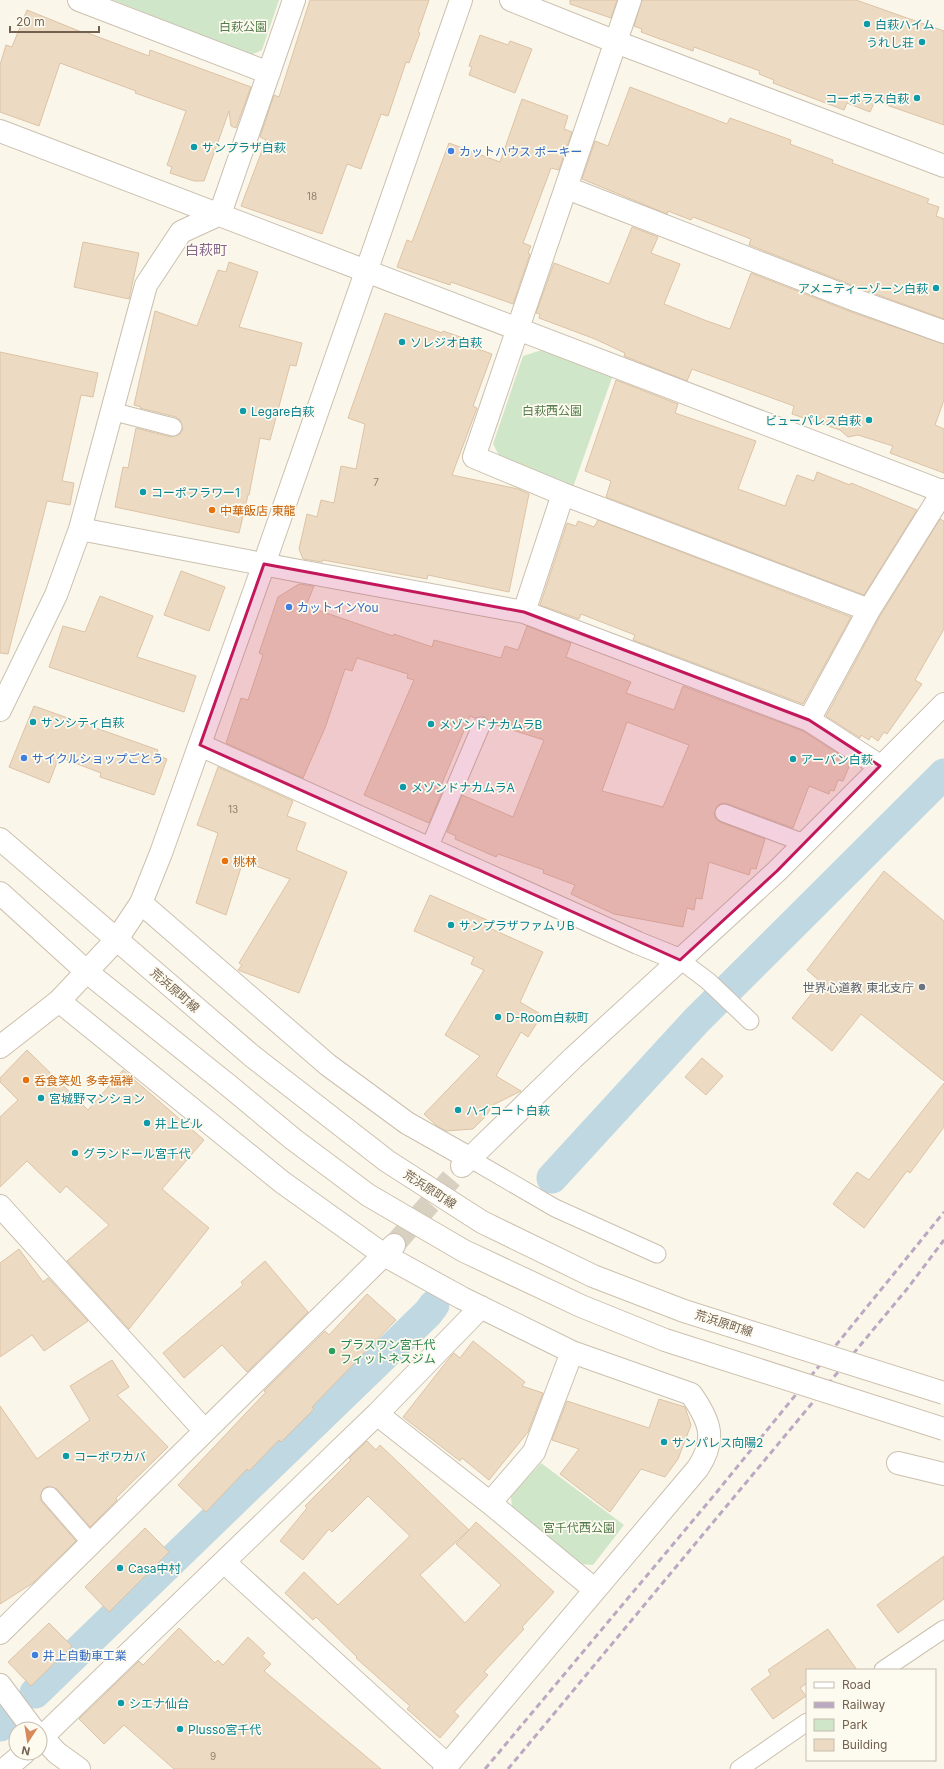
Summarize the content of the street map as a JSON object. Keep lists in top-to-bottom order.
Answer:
{
  "streets": {
    "street": ["荒浜原町線"]
  },
  "districts": ["白萩町"],
  "parks": ["白萩公園", "白萩西公園", "宮千代西公園"],
  "places": [
    "白萩ハイム",
    "うれし荘",
    "コーポラス白萩",
    "サンプラザ白萩",
    "カットハウス ポーキー",
    "アメニティーゾーン白萩",
    "ソレジオ白萩",
    "Legare白萩",
    "ビューパレス白萩",
    "コーポフラワー1",
    "中華飯店 東龍",
    "カットインYou",
    "サンシティ白萩",
    "メゾンドナカムラB",
    "サイクルショップごとう",
    "アーバン白萩",
    "メゾンドナカムラA",
    "桃林",
    "サンプラザファムリB",
    "世界心道教 東北支庁",
    "D-Room白萩町",
    "呑食笑処 多幸福禅",
    "宮城野マンション",
    "ハイコート白萩",
    "井上ビル",
    "グランドール宮千代",
    "プラスワン宮千代 フィットネスジム",
    "サンパレス向陽2",
    "コーポワカバ",
    "Casa中村",
    "井上自動車工業",
    "シエナ仙台",
    "Plusso宮千代"
  ],
  "house_numbers": [
    "18",
    "7",
    "13",
    "9"
  ],
  "legend": [
    "Road",
    "Railway",
    "Park",
    "Building"
  ],
  "scale_bar": "20 m",
  "north": "bottom"
}
